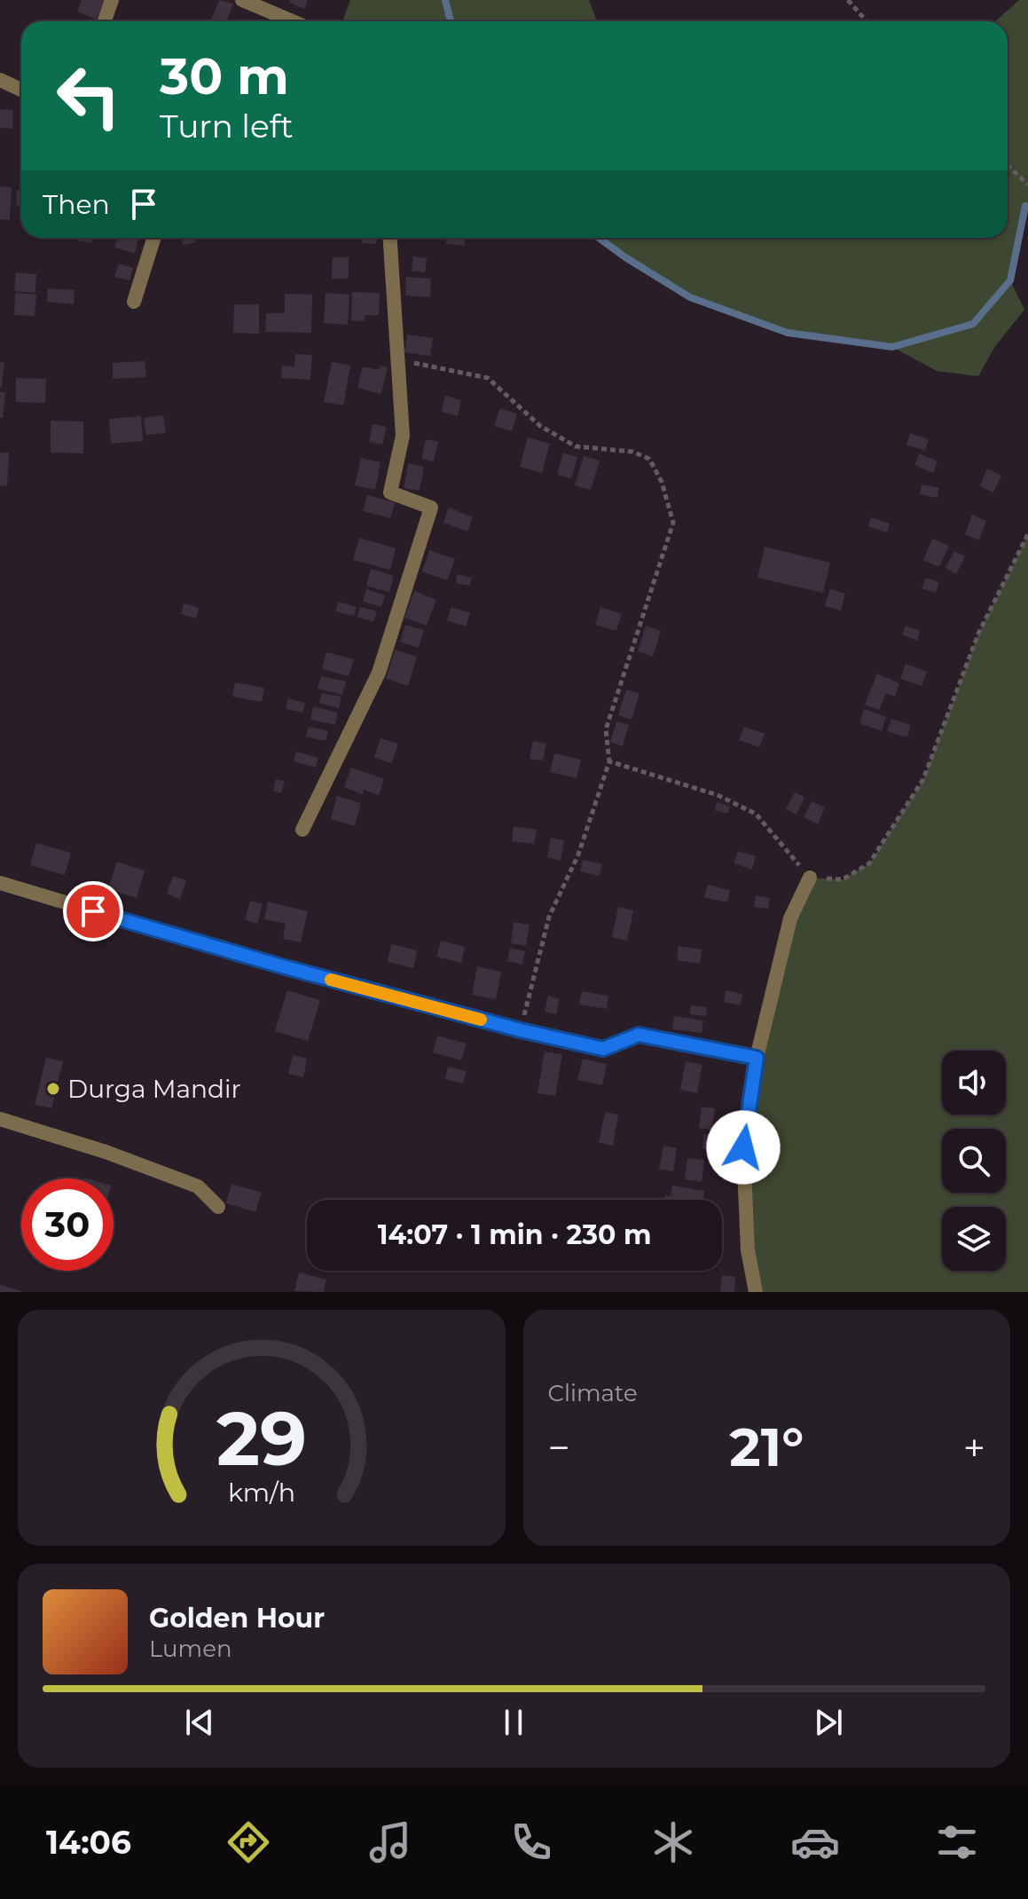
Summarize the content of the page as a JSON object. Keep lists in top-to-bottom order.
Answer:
{
  "places": ["Durga Mandir"],
  "page": {
    "turn": ["30 m", "Turn left"],
    "then": "Then",
    "limit": "30",
    "trip": "14:07 · 1 min · 230 m",
    "tile": "Climate",
    "heat": ["−", "21°", "+"],
    "song": ["Golden Hour", "Lumen"],
    "tabs": "14:06",
    "gauge": ["29", "km/h"]
  }
}
